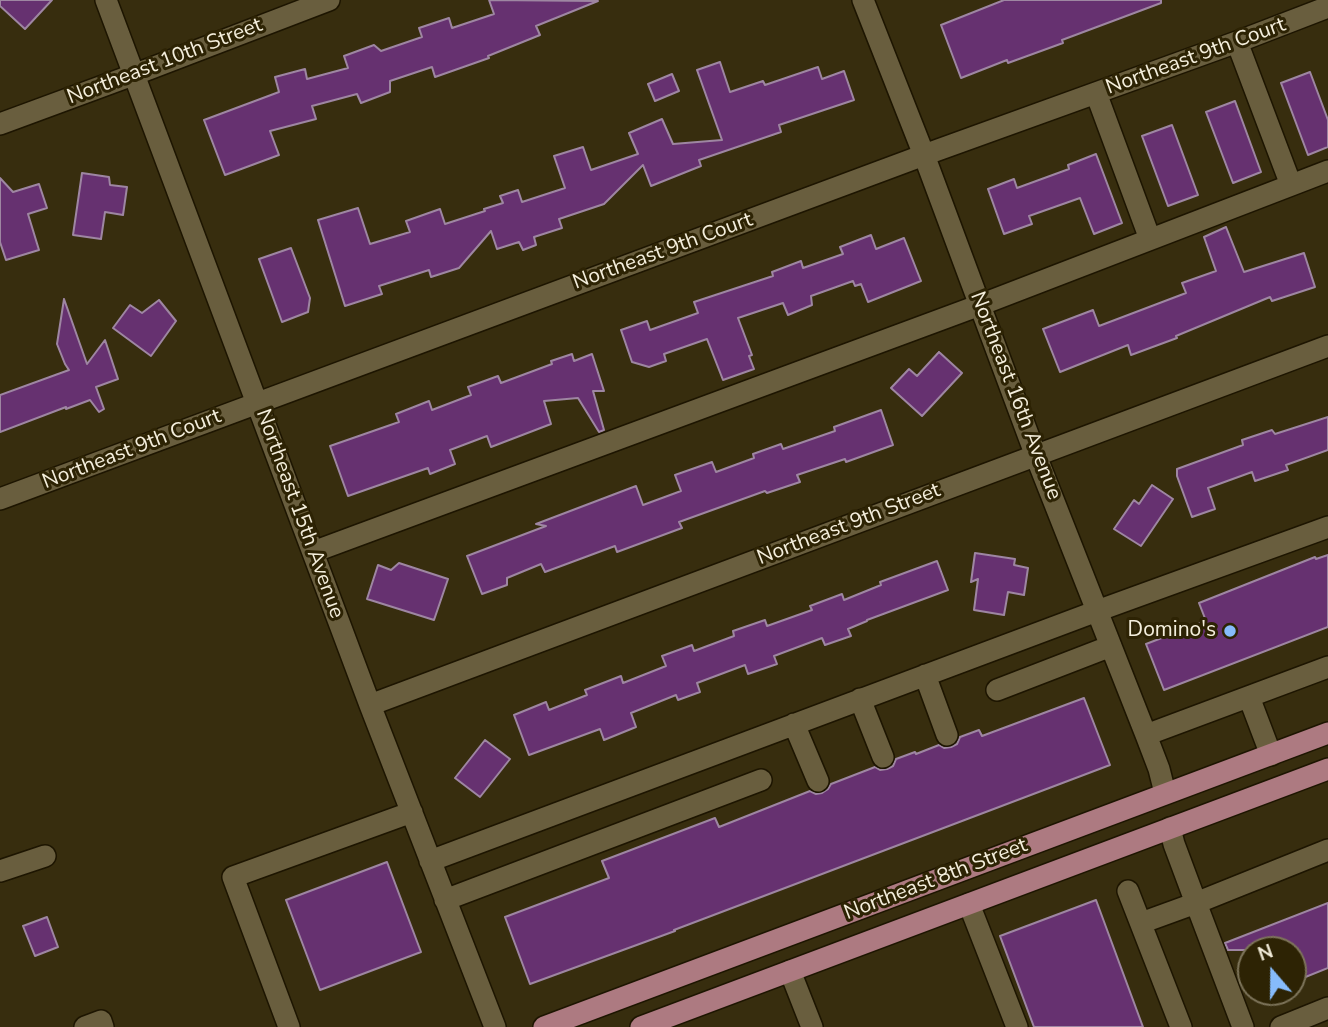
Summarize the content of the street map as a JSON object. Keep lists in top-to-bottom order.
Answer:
{
  "streets": {
    "main road": ["Northeast 8th Street"],
    "street": [
      "Northeast 9th Court",
      "Northeast 10th Street",
      "Northeast 16th Avenue",
      "Northeast 15th Avenue",
      "Northeast 9th Street"
    ]
  },
  "crossings": [
    ["Northeast 9th Court", "Northeast 16th Avenue"],
    ["Northeast 9th Court", "Northeast 15th Avenue"],
    ["Northeast 10th Street", "Northeast 15th Avenue"],
    ["Northeast 16th Avenue", "Northeast 9th Street"],
    ["Northeast 16th Avenue", "Northeast 8th Street"],
    ["Northeast 15th Avenue", "Northeast 9th Street"]
  ],
  "places": ["Domino's"],
  "north": "top"
}
